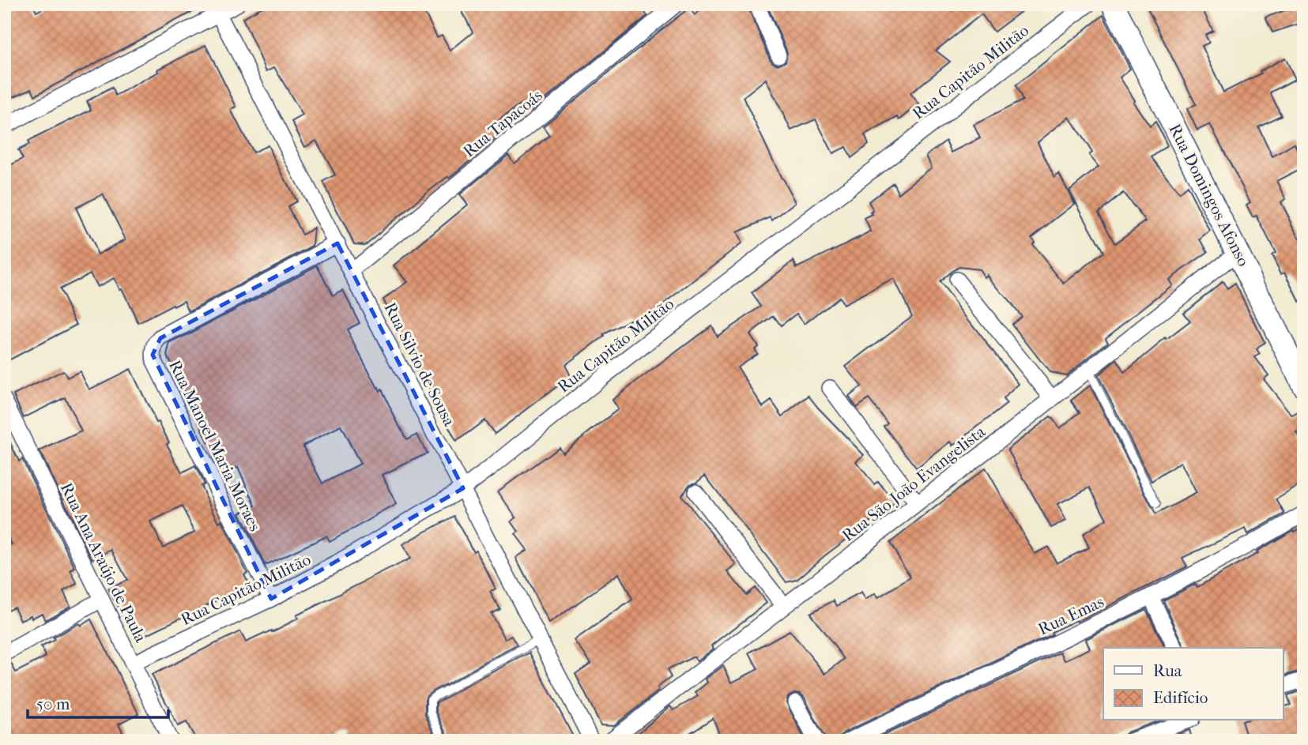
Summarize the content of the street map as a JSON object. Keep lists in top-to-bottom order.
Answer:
{
  "streets": {
    "street": [
      "Rua Capitão Militão",
      "Rua Tapacoás",
      "Rua Domingos Afonso",
      "Rua Silvio de Sousa",
      "Rua Manoel Maria Moraes",
      "Rua São João Evangelista",
      "Rua Ana Araújo de Paula",
      "Rua Emas"
    ]
  },
  "crossings": [
    ["Rua Capitão Militão", "Rua Silvio de Sousa"],
    ["Rua Capitão Militão", "Rua Manoel Maria Moraes"],
    ["Rua Capitão Militão", "Rua Ana Araújo de Paula"],
    ["Rua Tapacoás", "Rua Silvio de Sousa"],
    ["Rua Domingos Afonso", "Rua São João Evangelista"],
    ["Rua Silvio de Sousa", "Rua Manoel Maria Moraes"]
  ],
  "legend": ["Rua", "Edifício"],
  "scale_bar": "50 m"
}
